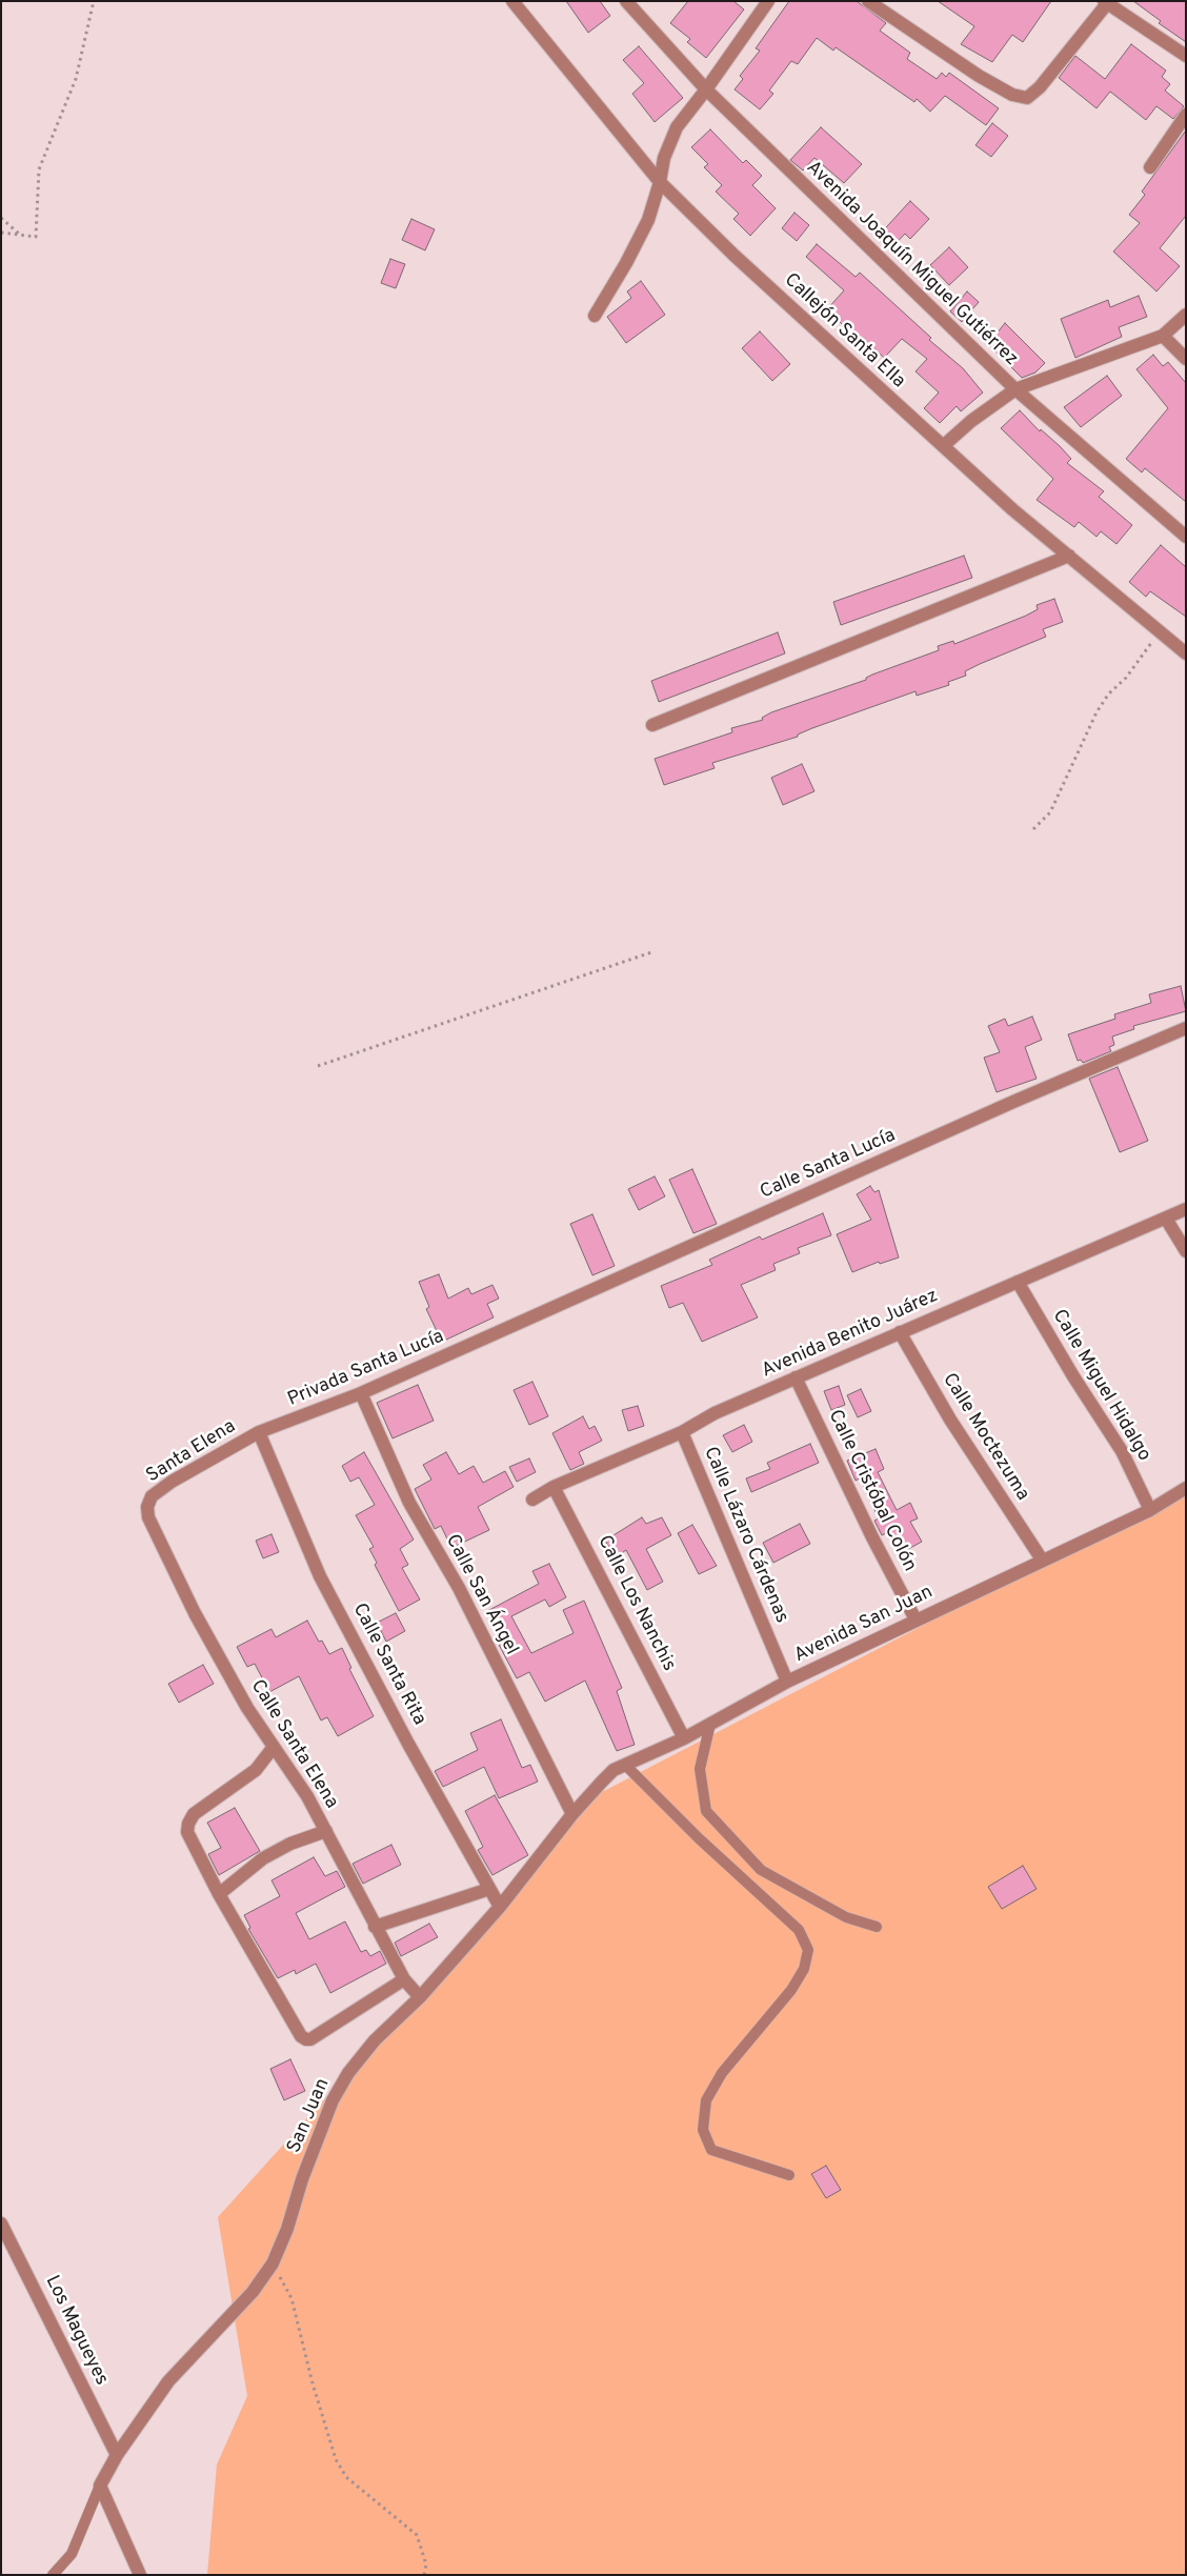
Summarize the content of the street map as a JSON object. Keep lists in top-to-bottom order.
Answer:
{
  "streets": {
    "street": [
      "Avenida Joaquín Miguel Gutiérrez",
      "Callejón Santa Ella",
      "Calle Santa Lucía",
      "Avenida Benito Juárez",
      "Privada Santa Lucía",
      "Calle Miguel Hidalgo",
      "Calle Moctezuma",
      "Santa Elena",
      "Calle Cristóbal Colón",
      "Calle Lázaro Cárdenas",
      "Calle San Ángel",
      "Calle Los Nanchis",
      "Avenida San Juan",
      "Calle Santa Rita",
      "Calle Santa Elena",
      "San Juan",
      "Los Magueyes"
    ]
  },
  "crossings": [
    ["Calle Santa Lucía", "Privada Santa Lucía"],
    ["Avenida Benito Juárez", "Calle Miguel Hidalgo"],
    ["Avenida Benito Juárez", "Calle Moctezuma"],
    ["Avenida Benito Juárez", "Calle Cristóbal Colón"],
    ["Avenida Benito Juárez", "Calle Lázaro Cárdenas"],
    ["Avenida Benito Juárez", "Calle Los Nanchis"],
    ["Privada Santa Lucía", "Santa Elena"],
    ["Privada Santa Lucía", "Calle San Ángel"],
    ["Privada Santa Lucía", "Calle Santa Rita"],
    ["Calle Miguel Hidalgo", "Avenida San Juan"],
    ["Calle Moctezuma", "Avenida San Juan"],
    ["Santa Elena", "Calle Santa Rita"],
    ["Santa Elena", "Calle Santa Elena"],
    ["Calle Cristóbal Colón", "Avenida San Juan"],
    ["Calle Lázaro Cárdenas", "Avenida San Juan"],
    ["Calle San Ángel", "Avenida San Juan"],
    ["Calle San Ángel", "San Juan"],
    ["Calle Los Nanchis", "Avenida San Juan"],
    ["Avenida San Juan", "San Juan"],
    ["Calle Santa Rita", "San Juan"],
    ["Calle Santa Elena", "San Juan"],
    ["San Juan", "Los Magueyes"]
  ]
}
